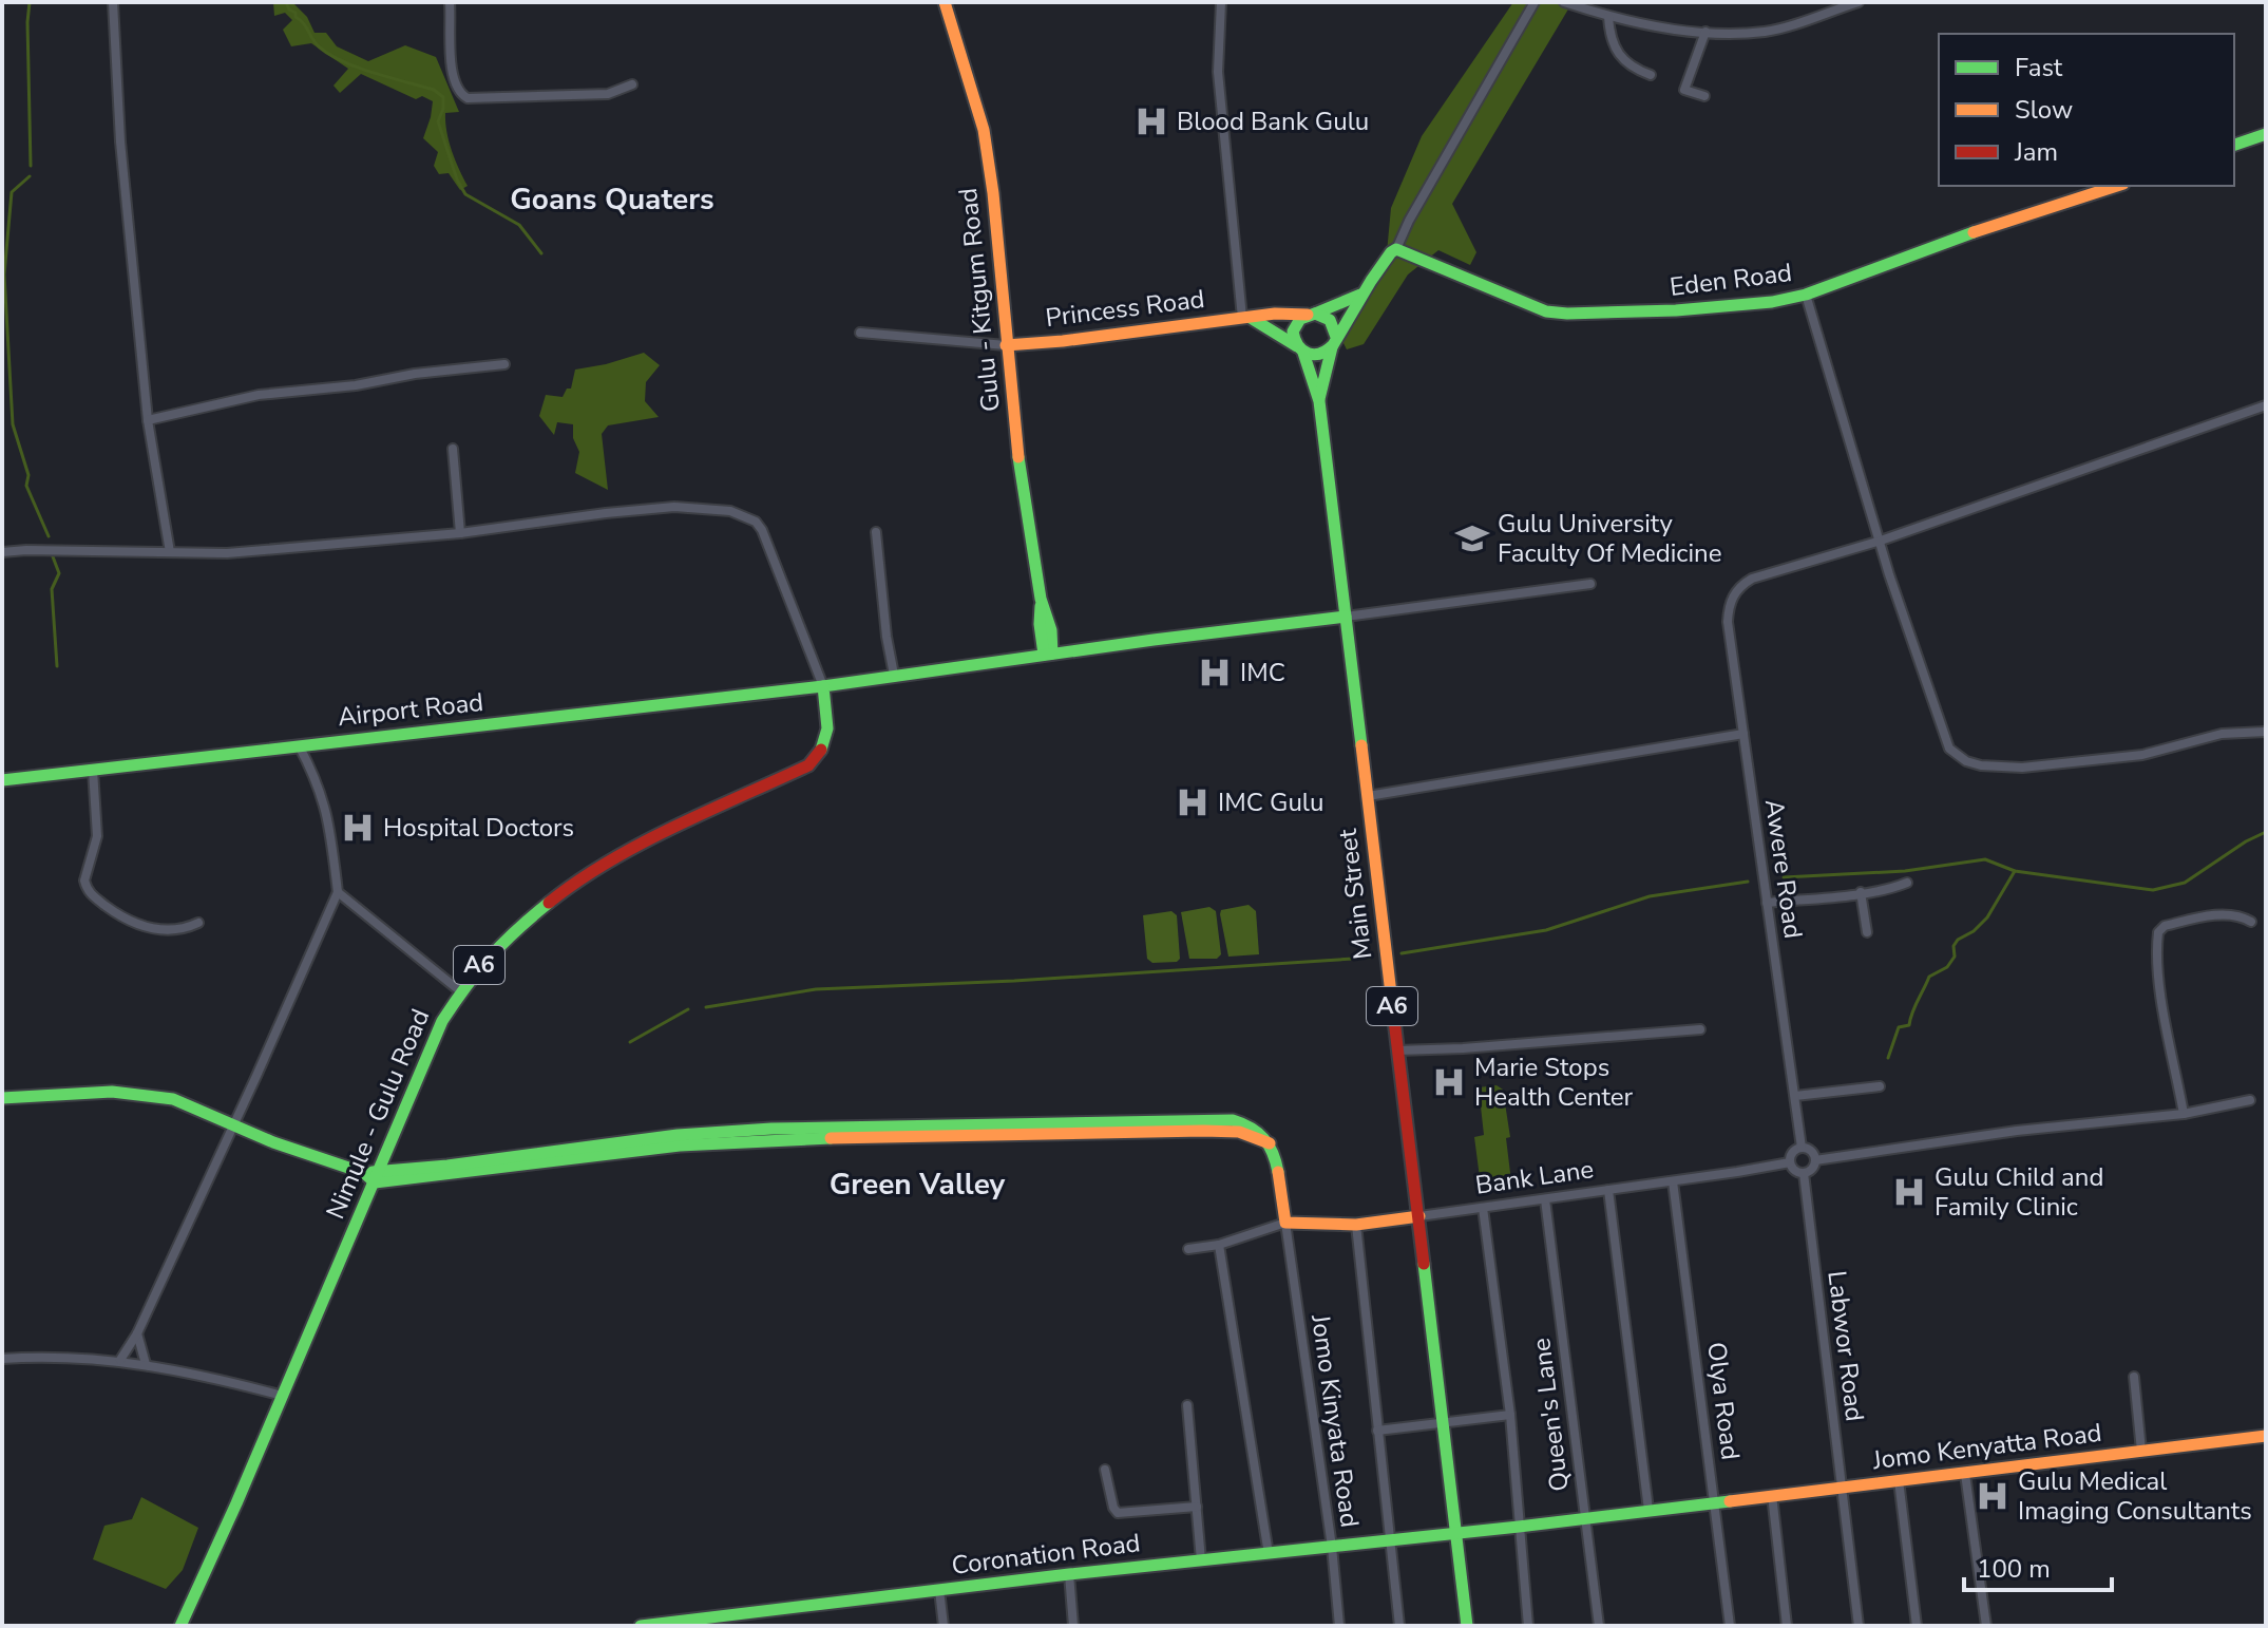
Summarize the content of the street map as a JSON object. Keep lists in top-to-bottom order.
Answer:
{
  "streets": {
    "main road": [
      "Eden Road",
      "Gulu - Kitgum Road",
      "Princess Road",
      "Airport Road",
      "Main Street",
      "A6",
      "Nimule - Gulu Road",
      "Bank Lane",
      "Jomo Kenyatta Road",
      "Coronation Road"
    ],
    "street": [
      "Awere Road",
      "Labwor Road",
      "Olya Road",
      "Queen's Lane",
      "Jomo Kinyata Road"
    ]
  },
  "crossings": [
    ["Gulu - Kitgum Road", "Princess Road"],
    ["Airport Road", "Nimule - Gulu Road"],
    ["Awere Road", "Bank Lane"],
    ["Awere Road", "Labwor Road"],
    ["Main Street", "A6"],
    ["Main Street", "Bank Lane"],
    ["Main Street", "Coronation Road"],
    ["A6", "Coronation Road"],
    ["Bank Lane", "Labwor Road"],
    ["Bank Lane", "Olya Road"],
    ["Bank Lane", "Queen's Lane"],
    ["Bank Lane", "Jomo Kinyata Road"],
    ["Labwor Road", "Jomo Kenyatta Road"],
    ["Olya Road", "Jomo Kenyatta Road"],
    ["Queen's Lane", "Jomo Kenyatta Road"],
    ["Queen's Lane", "Coronation Road"],
    ["Jomo Kinyata Road", "Coronation Road"],
    ["Jomo Kenyatta Road", "Coronation Road"]
  ],
  "districts": ["Goans Quaters", "Green Valley"],
  "places": {
    "hospital": [
      "Blood Bank Gulu",
      "IMC",
      "IMC Gulu",
      "Hospital Doctors",
      "Marie Stops Health Center",
      "Gulu Child and Family Clinic",
      "Gulu Medical Imaging Consultants"
    ],
    "school or university": ["Gulu University Faculty Of Medicine"]
  },
  "legend": ["Fast", "Slow", "Jam"],
  "scale_bar": "100 m"
}
